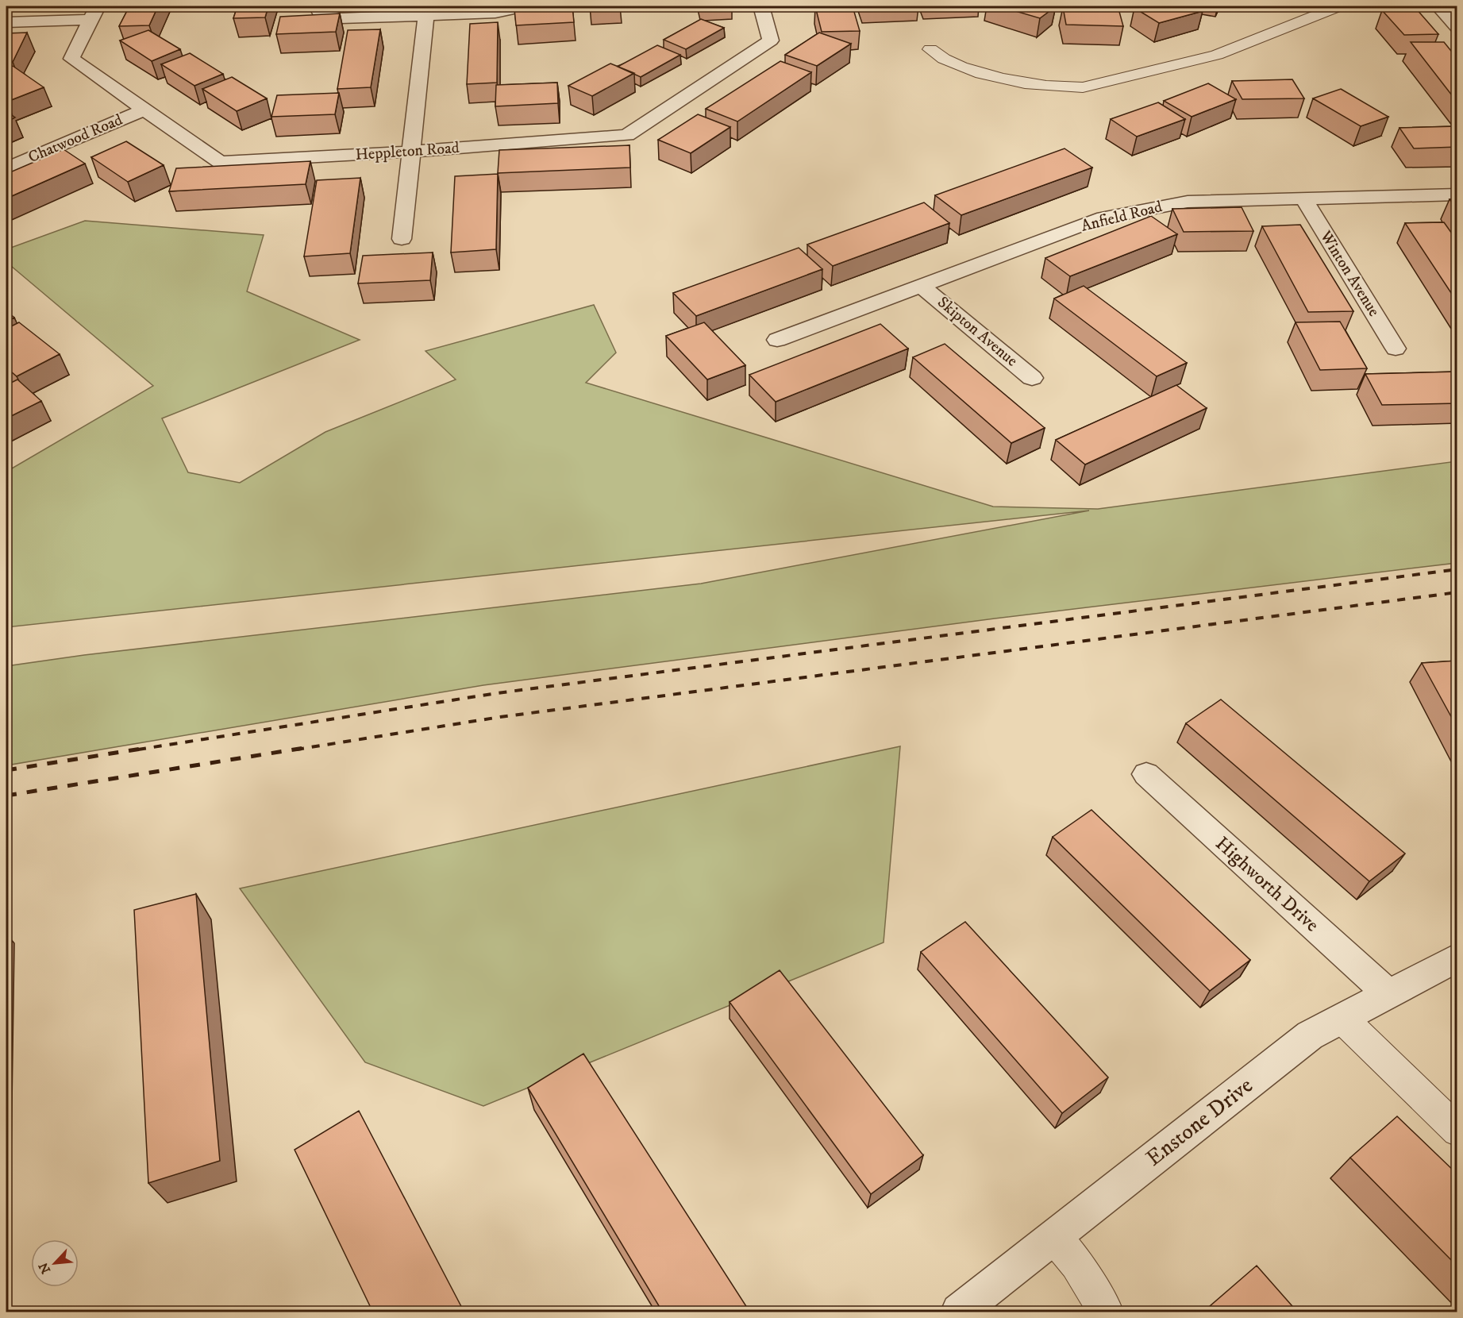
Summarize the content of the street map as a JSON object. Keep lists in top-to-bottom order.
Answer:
{
  "streets": {
    "street": [
      "Chatwood Road",
      "Heppleton Road",
      "Anfield Road",
      "Winton Avenue",
      "Skipton Avenue",
      "Highworth Drive",
      "Enstone Drive"
    ]
  },
  "crossings": [
    ["Chatwood Road", "Heppleton Road"],
    ["Anfield Road", "Winton Avenue"],
    ["Anfield Road", "Skipton Avenue"],
    ["Highworth Drive", "Enstone Drive"]
  ],
  "north": "bottom left"
}
